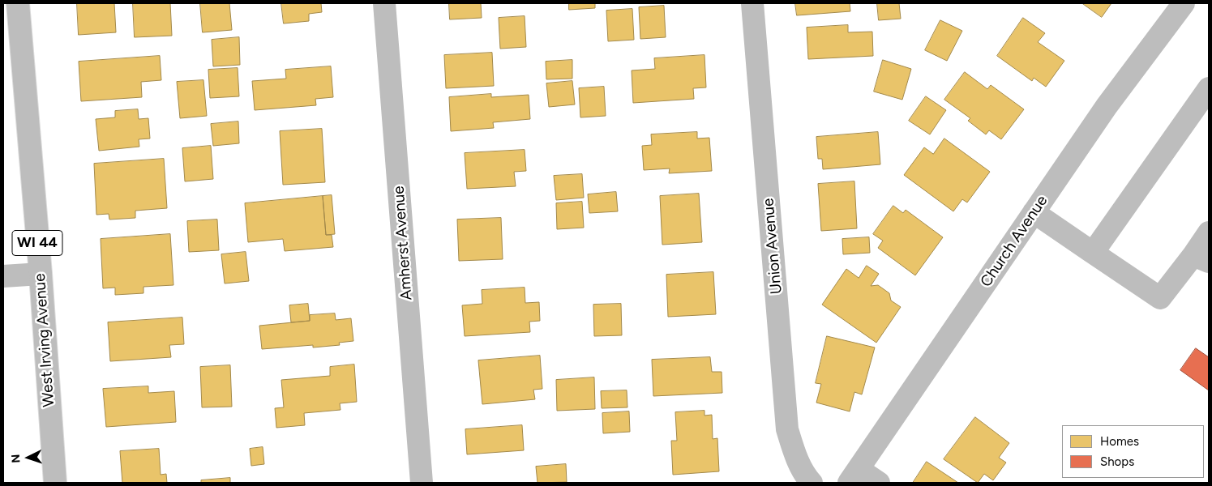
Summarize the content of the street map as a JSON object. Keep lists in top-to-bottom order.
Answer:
{
  "streets": {
    "street": [
      "Church Avenue",
      "WI 44",
      "Amherst Avenue",
      "Union Avenue",
      "West Irving Avenue"
    ]
  },
  "legend": ["Homes", "Shops"],
  "north": "left"
}
